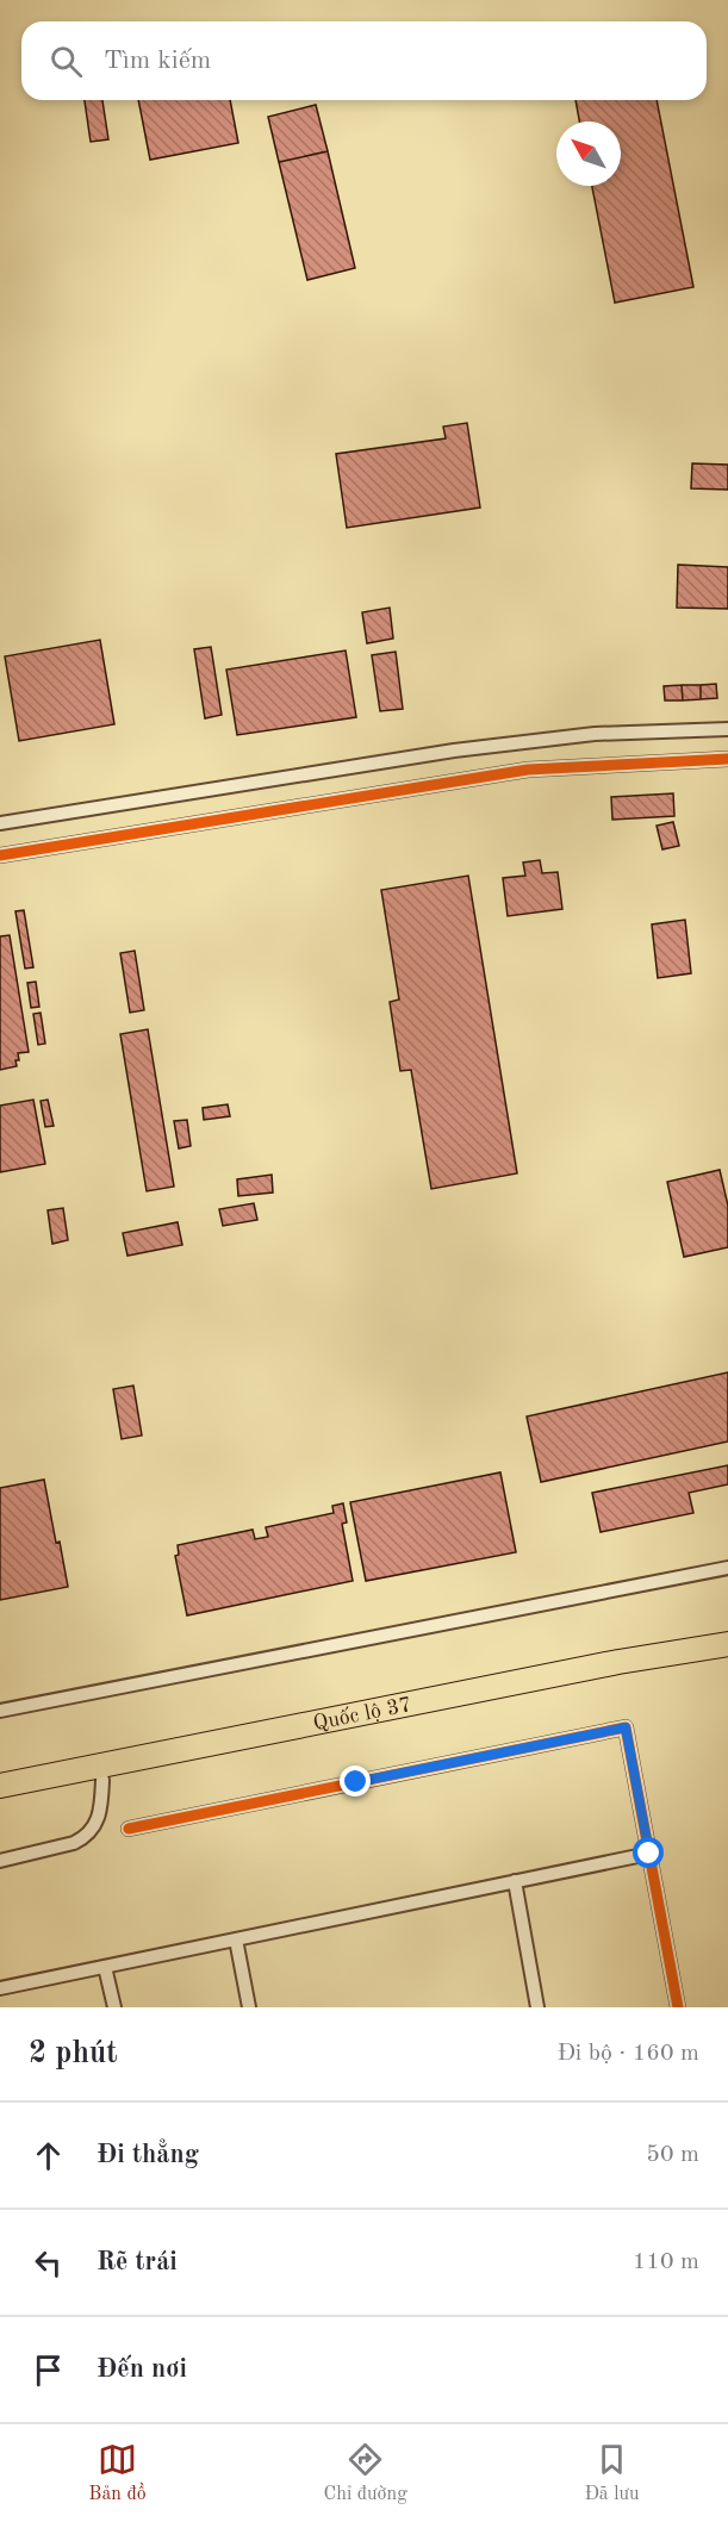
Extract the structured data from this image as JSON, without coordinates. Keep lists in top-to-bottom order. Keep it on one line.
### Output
{"streets":{"highway":["Quốc lộ 37"]},"north":"top left","page":{"search":"Tìm kiếm","heading":["2 phút","Đi bộ · 160 m"],"list":[["Đi thẳng","50 m"],["Rẽ trái","110 m"],"Đến nơi"],"nav":["Bản đồ","Chỉ đường","Đã lưu"]}}
